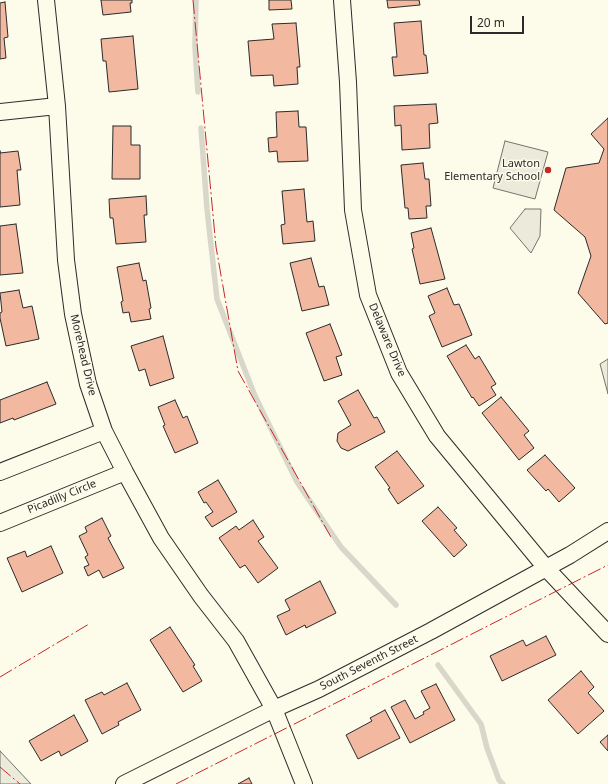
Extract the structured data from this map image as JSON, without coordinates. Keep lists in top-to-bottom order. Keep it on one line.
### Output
{"streets":{"street":["Delaware Drive","Morehead Drive","Picadilly Circle","South Seventh Street"]},"crossings":[["Delaware Drive","South Seventh Street"],["Morehead Drive","Picadilly Circle"],["Morehead Drive","South Seventh Street"]],"places":["Lawton Elementary School"],"scale_bar":"20 m"}
